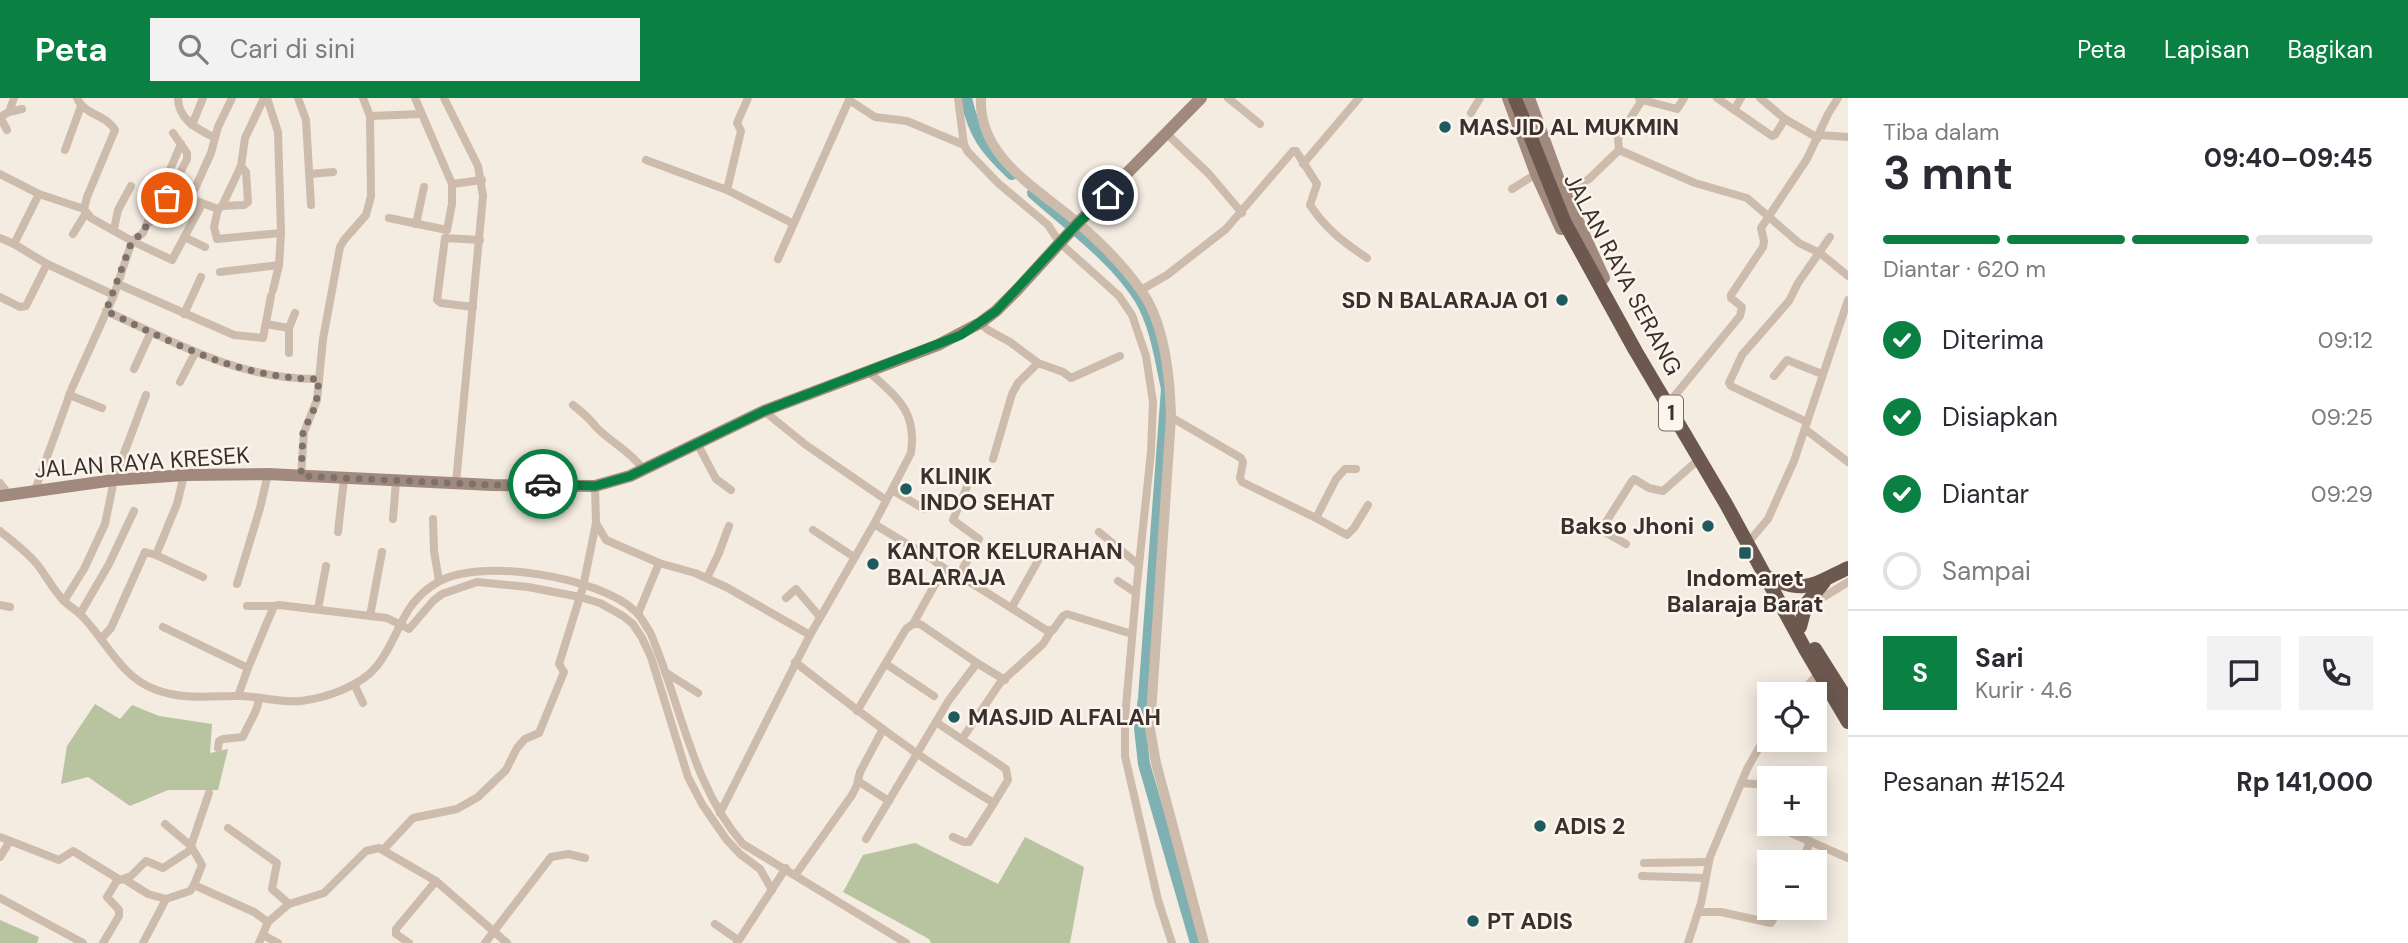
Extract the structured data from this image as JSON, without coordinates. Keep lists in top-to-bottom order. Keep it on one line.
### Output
{"streets":{"highway":["JALAN RAYA SERANG","1"],"main road":["JALAN RAYA KRESEK"]},"places":{"other":["MASJID AL MUKMIN","SD N BALARAJA 01","KLINIK INDO SEHAT","Bakso Jhoni","KANTOR KELURAHAN BALARAJA","MASJID ALFALAH","ADIS 2","PT ADIS"],"transit":["Indomaret Balaraja Barat"]},"page":{"header":"Peta","search":"Cari di sini","nav":["Peta","Lapisan","Bagikan"],"heading":["3 mnt","Tiba dalam","09:40–09:45"],"panel":["Sari","Kurir · 4.6","Pesanan #1524","Rp 141,000"],"bar":"Diantar · 620 m","list":[["Diterima","09:12"],["Disiapkan","09:25"],["Diantar","09:29"],"Sampai"],"round":"S","map_buttons":["+","−"]}}
